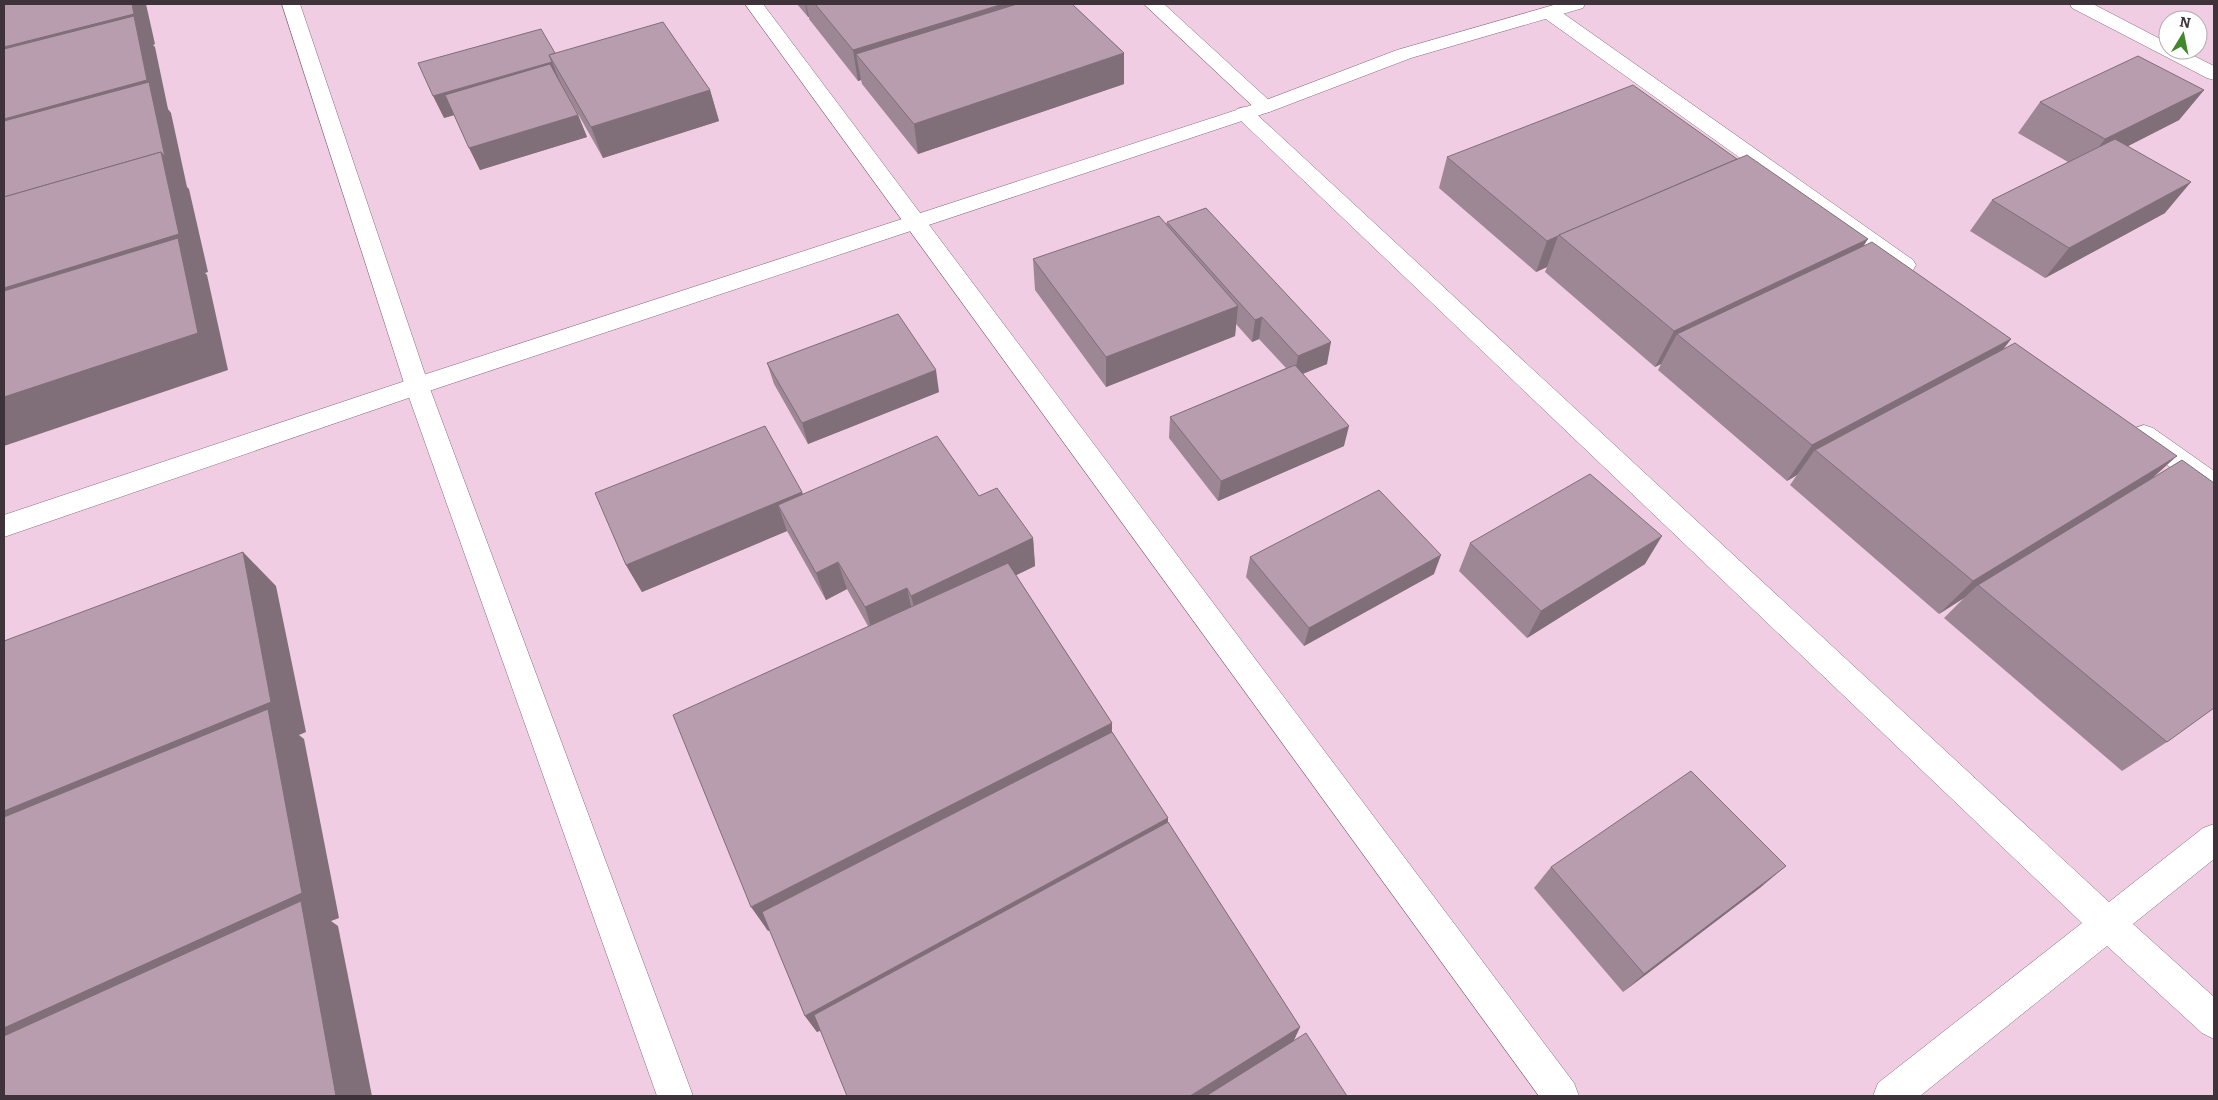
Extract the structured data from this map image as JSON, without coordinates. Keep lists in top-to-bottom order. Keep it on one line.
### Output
{"north":"top"}
